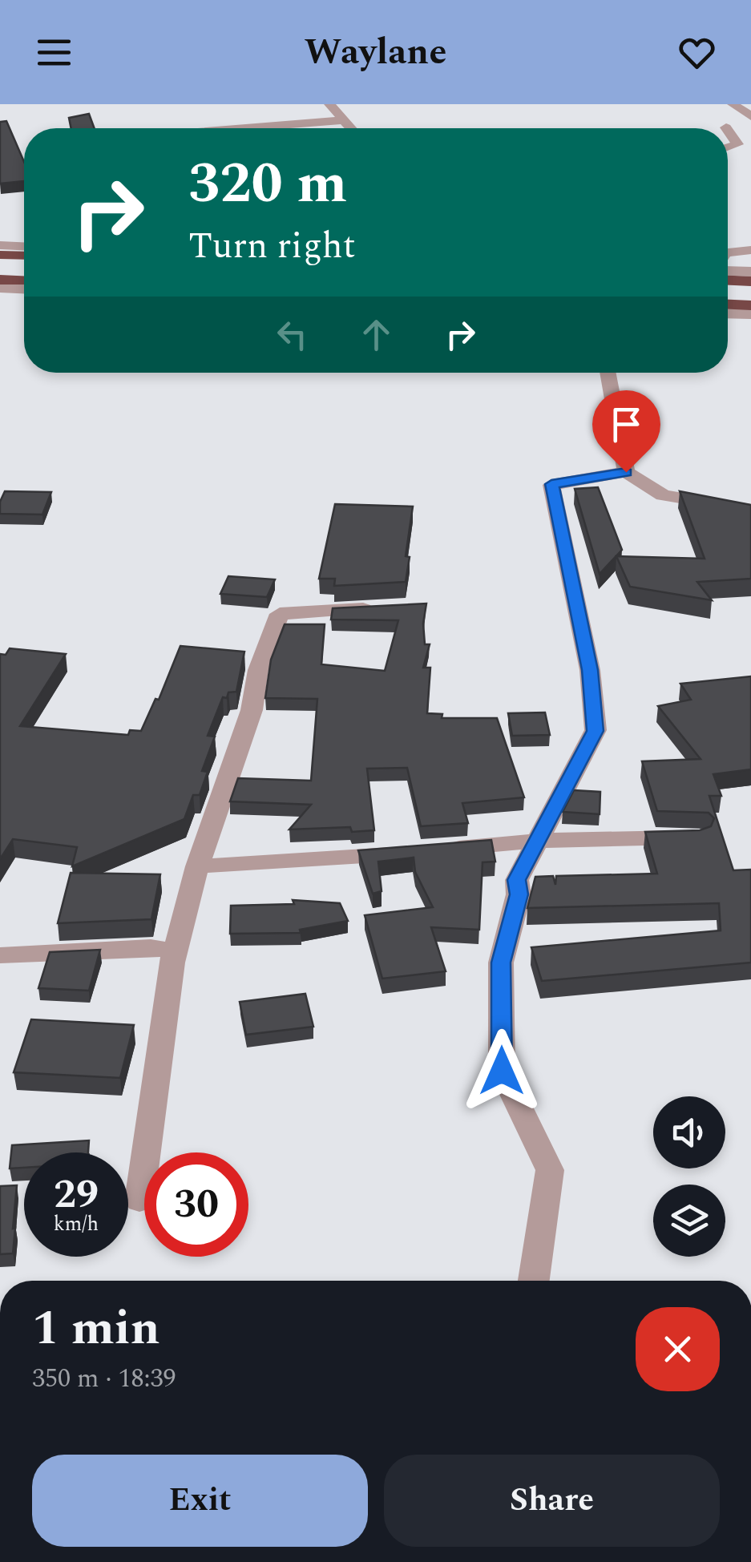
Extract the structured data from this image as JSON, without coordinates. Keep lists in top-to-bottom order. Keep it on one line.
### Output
{"page":{"header":"Waylane","turn":["320 m","Turn right"],"speed":"29 km/h","limit":"30","heading":["1 min","350 m · 18:39"],"buttons":["Exit","Share"]}}
